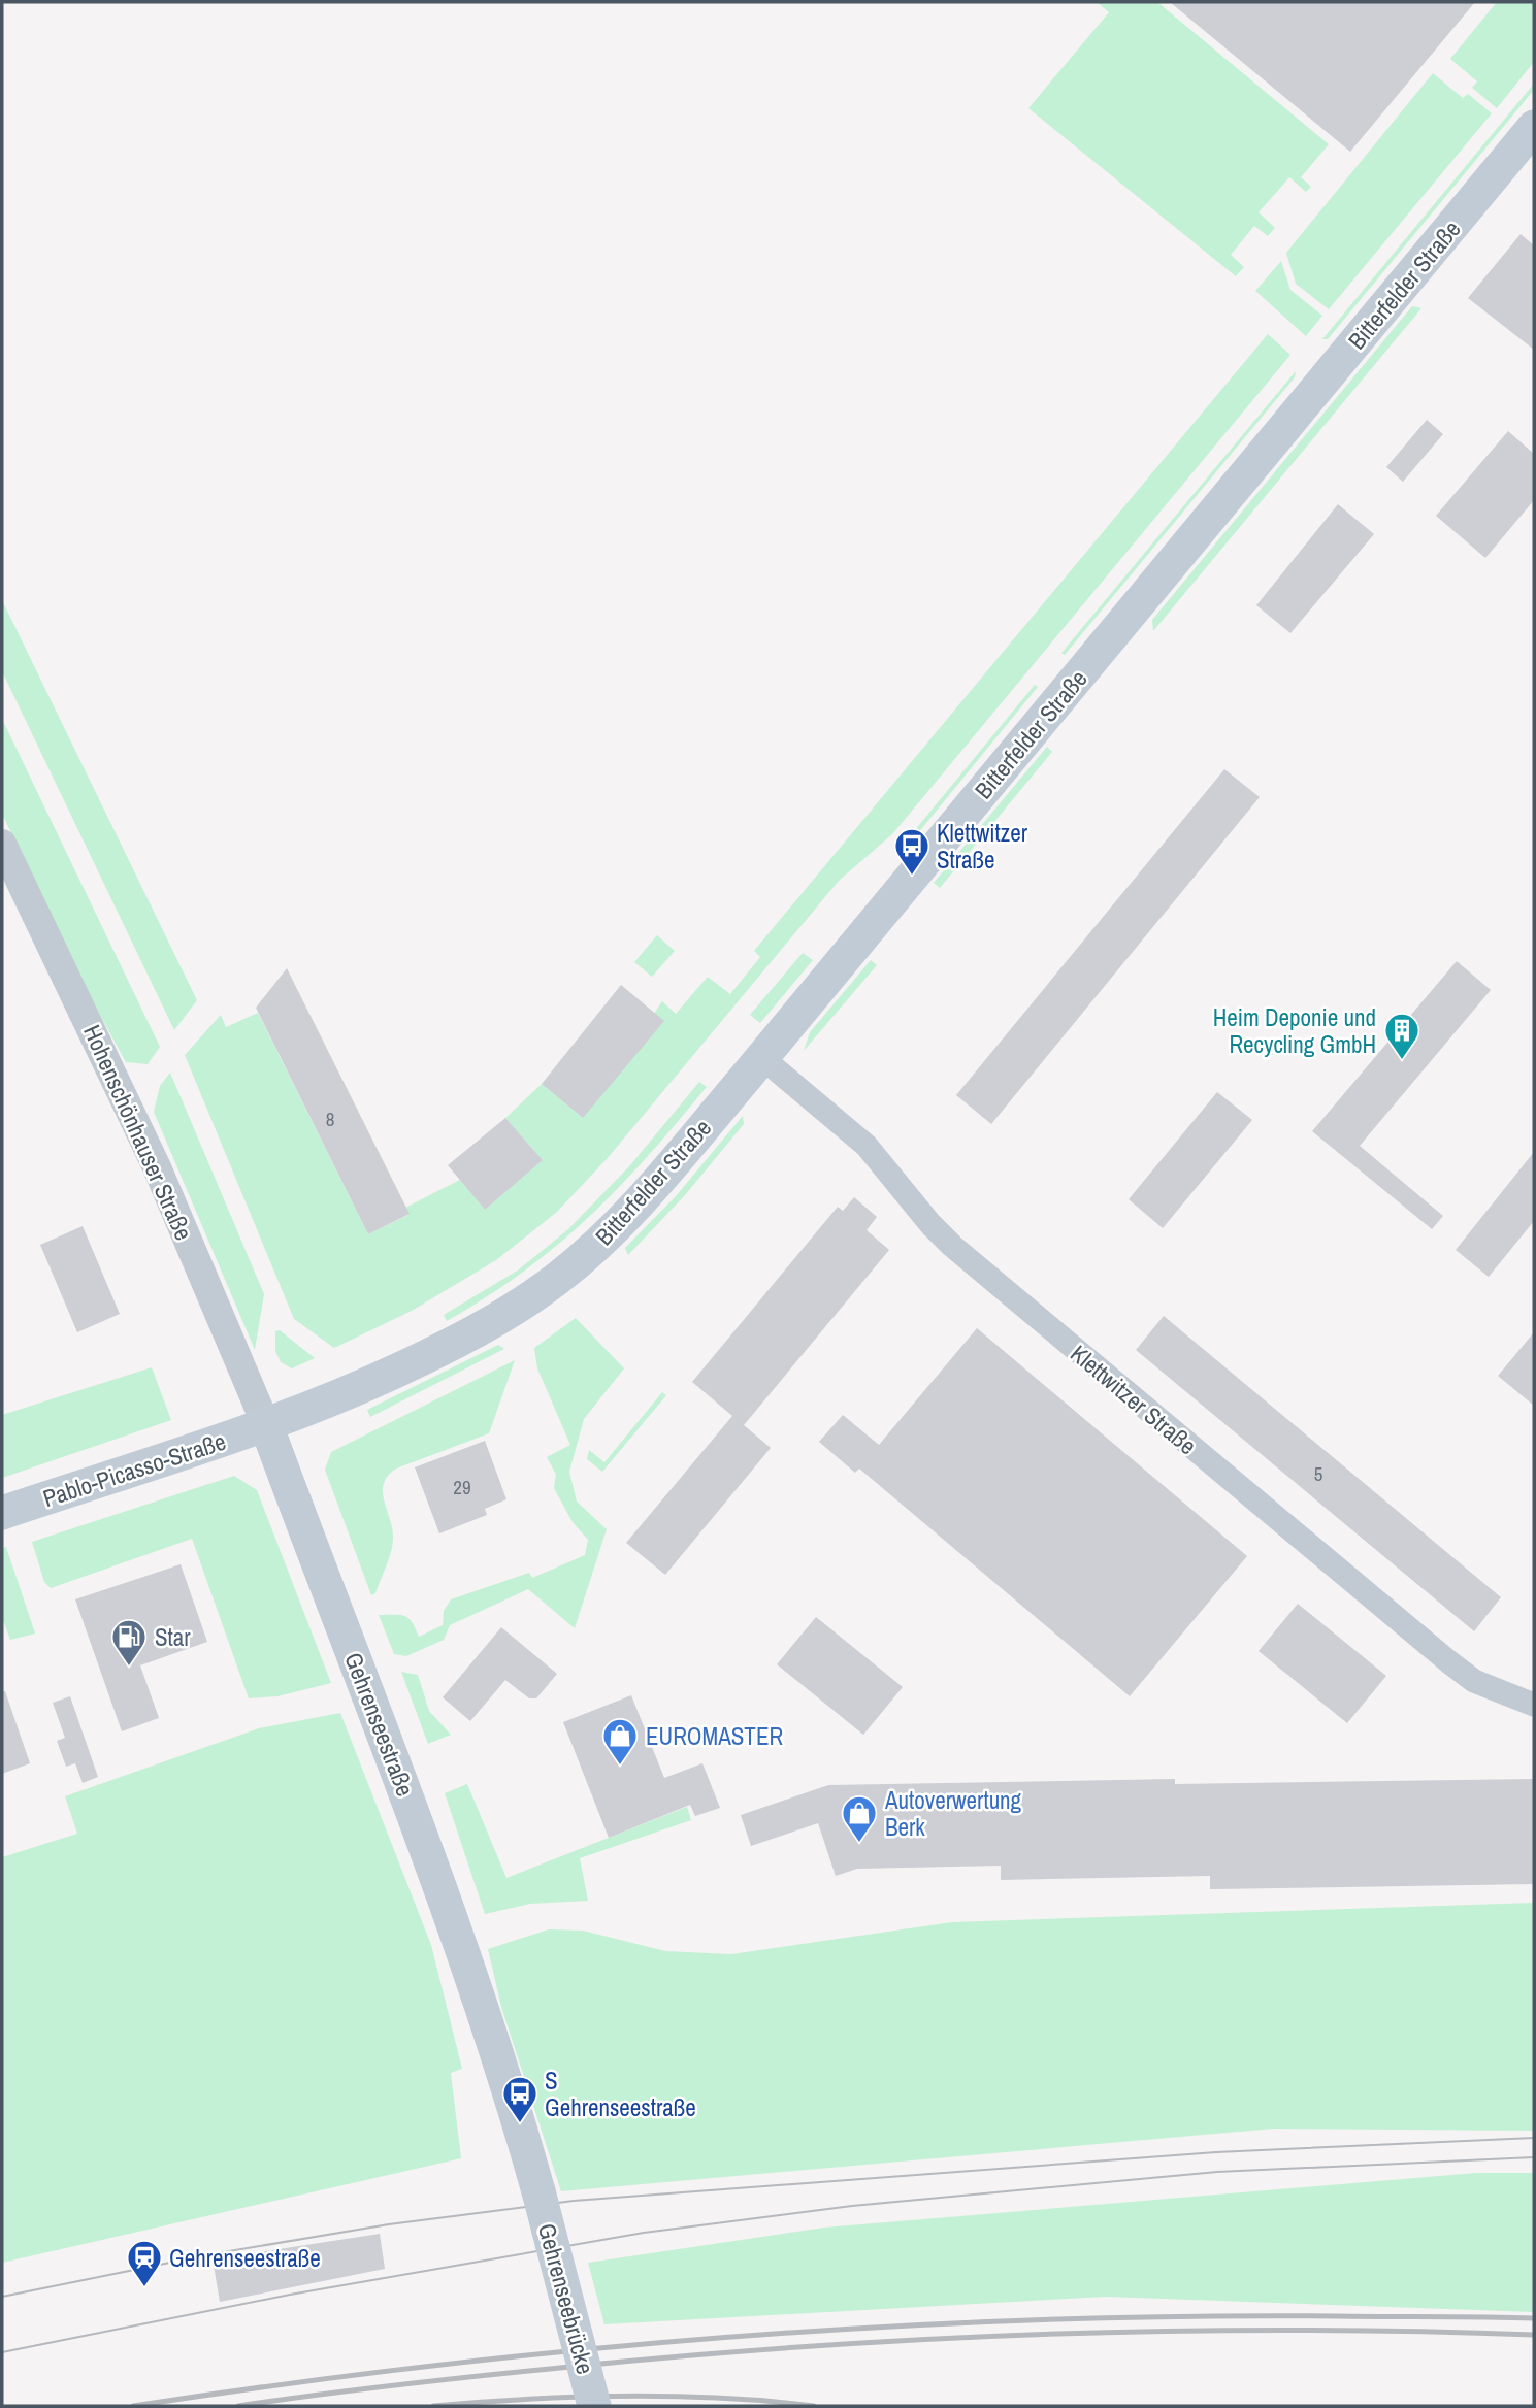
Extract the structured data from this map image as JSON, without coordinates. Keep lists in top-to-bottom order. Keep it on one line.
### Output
{"streets":{"main road":["Bitterfelder Straße","Pablo-Picasso-Straße","Gehrenseestraße","Gehrenseebrücke"],"street":["Hohenschönhauser Straße","Klettwitzer Straße"]},"crossings":[["Bitterfelder Straße","Hohenschönhauser Straße"],["Bitterfelder Straße","Klettwitzer Straße"],["Bitterfelder Straße","Pablo-Picasso-Straße"],["Bitterfelder Straße","Gehrenseestraße"],["Hohenschönhauser Straße","Pablo-Picasso-Straße"],["Hohenschönhauser Straße","Gehrenseestraße"],["Pablo-Picasso-Straße","Gehrenseestraße"],["Gehrenseestraße","Gehrenseebrücke"]],"places":{"bus stop":["Klettwitzer Straße","S Gehrenseestraße"],"building":["Heim Deponie und Recycling GmbH"],"fuel station":["Star"],"shop":["EUROMASTER","Autoverwertung Berk"],"station":["Gehrenseestraße"]},"house_numbers":["8","5","29"]}
